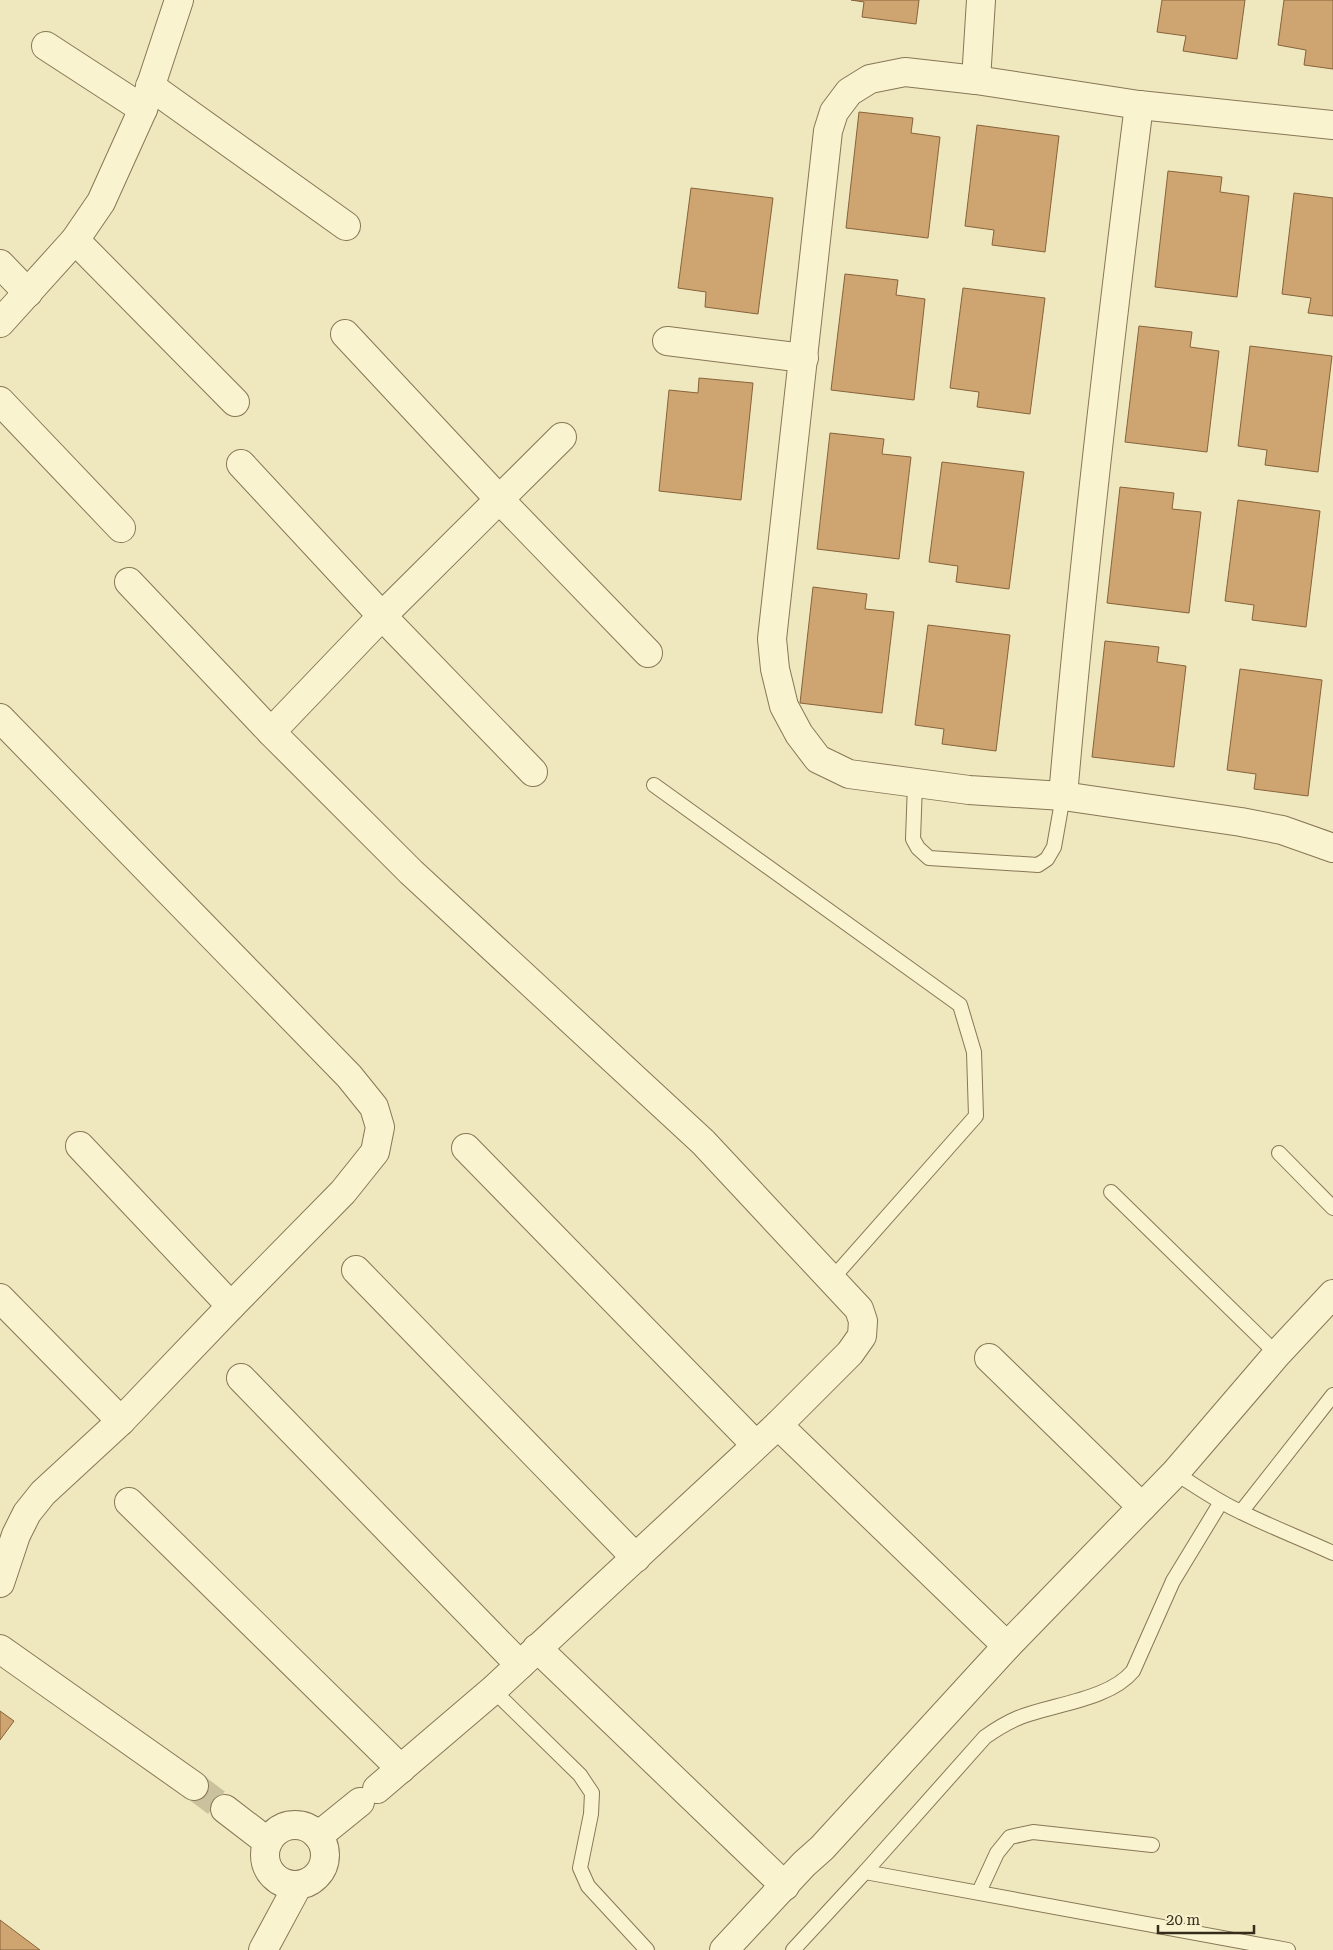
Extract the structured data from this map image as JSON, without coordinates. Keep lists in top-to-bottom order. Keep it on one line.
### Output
{"scale_bar":"20 m"}
